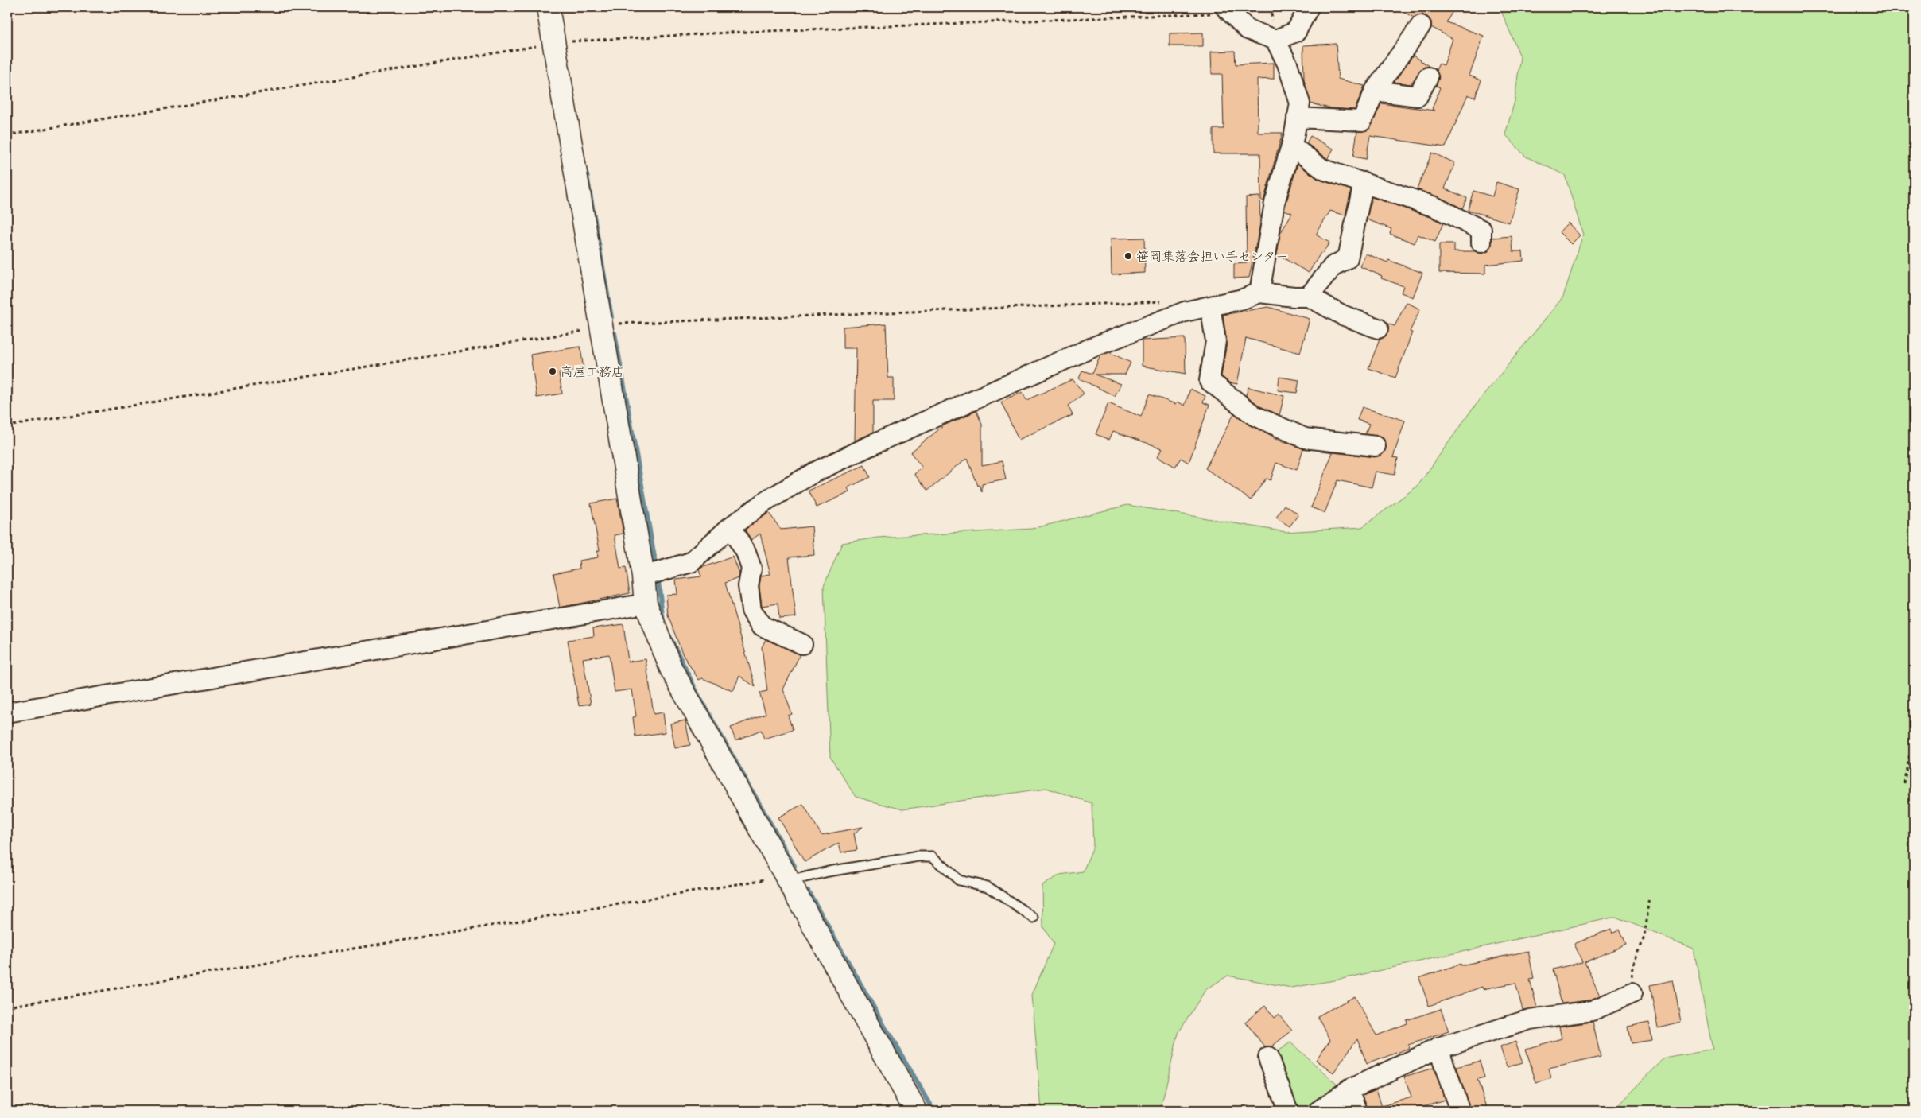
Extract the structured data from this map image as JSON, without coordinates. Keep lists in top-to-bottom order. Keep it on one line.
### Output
{"places":["笹岡集落会担い手センター","高屋工務店"]}
